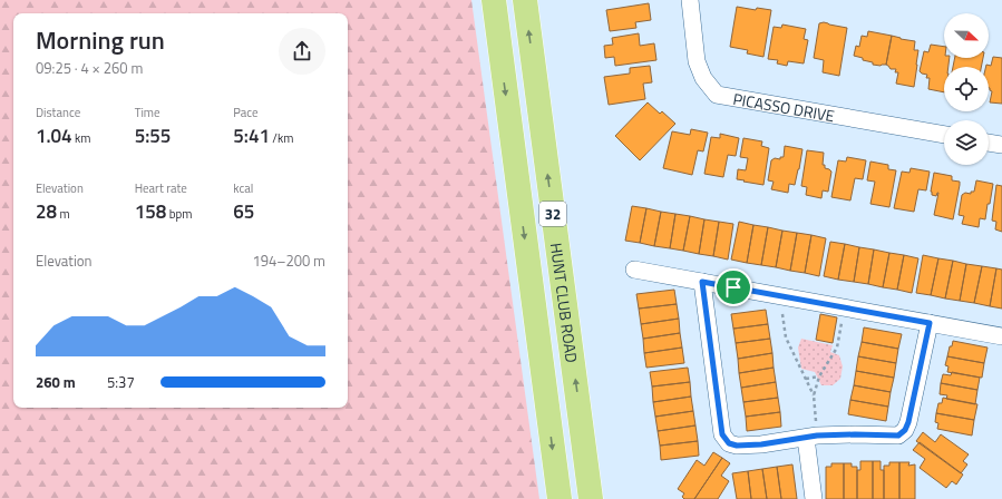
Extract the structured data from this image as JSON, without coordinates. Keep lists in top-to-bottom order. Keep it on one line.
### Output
{"streets":{"main road":["32","HUNT CLUB ROAD"],"street":["PICASSO DRIVE"]},"north":"right","page":{"heading":["Morning run","09:25 · 4 × 260 m"],"stats":[["Distance","1.04 km"],["Time","5:55"],["Pace","5:41 /km"],["Elevation","28 m"],["Heart rate","158 bpm"],["kcal","65"]],"chart":["Elevation","194–200 m"],"list":[{"name":"260 m","note":"5:37"}]}}
